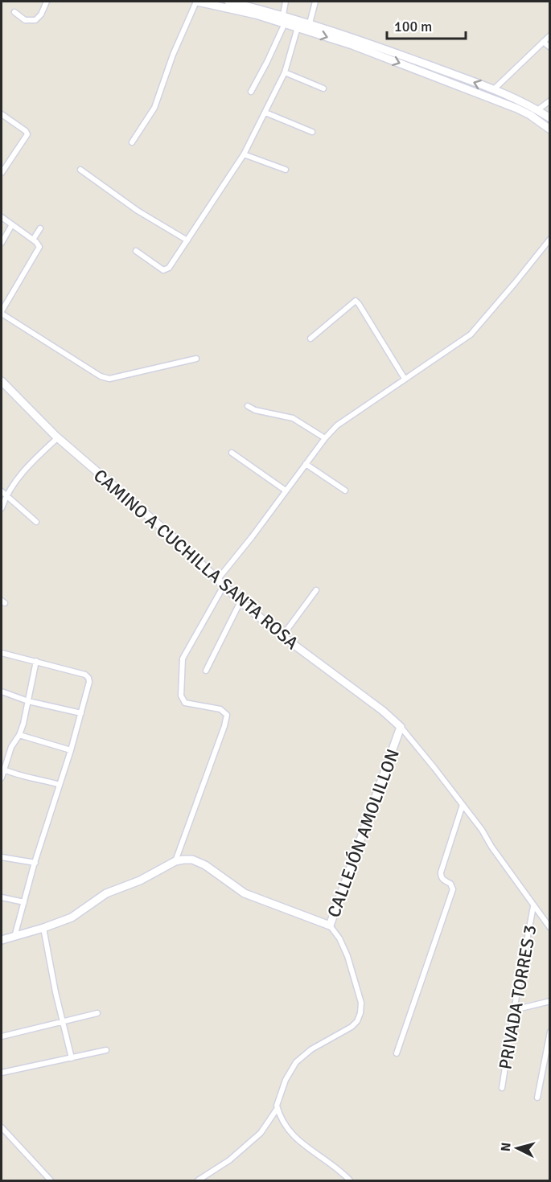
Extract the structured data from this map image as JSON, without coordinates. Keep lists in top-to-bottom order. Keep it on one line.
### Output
{"streets":{"street":["CAMINO A CUCHILLA SANTA ROSA","CALLEJÓN AMOLILLON","PRIVADA TORRES 3"]},"crossings":[["CAMINO A CUCHILLA SANTA ROSA","CALLEJÓN AMOLILLON"]],"scale_bar":"100 m","north":"left"}
